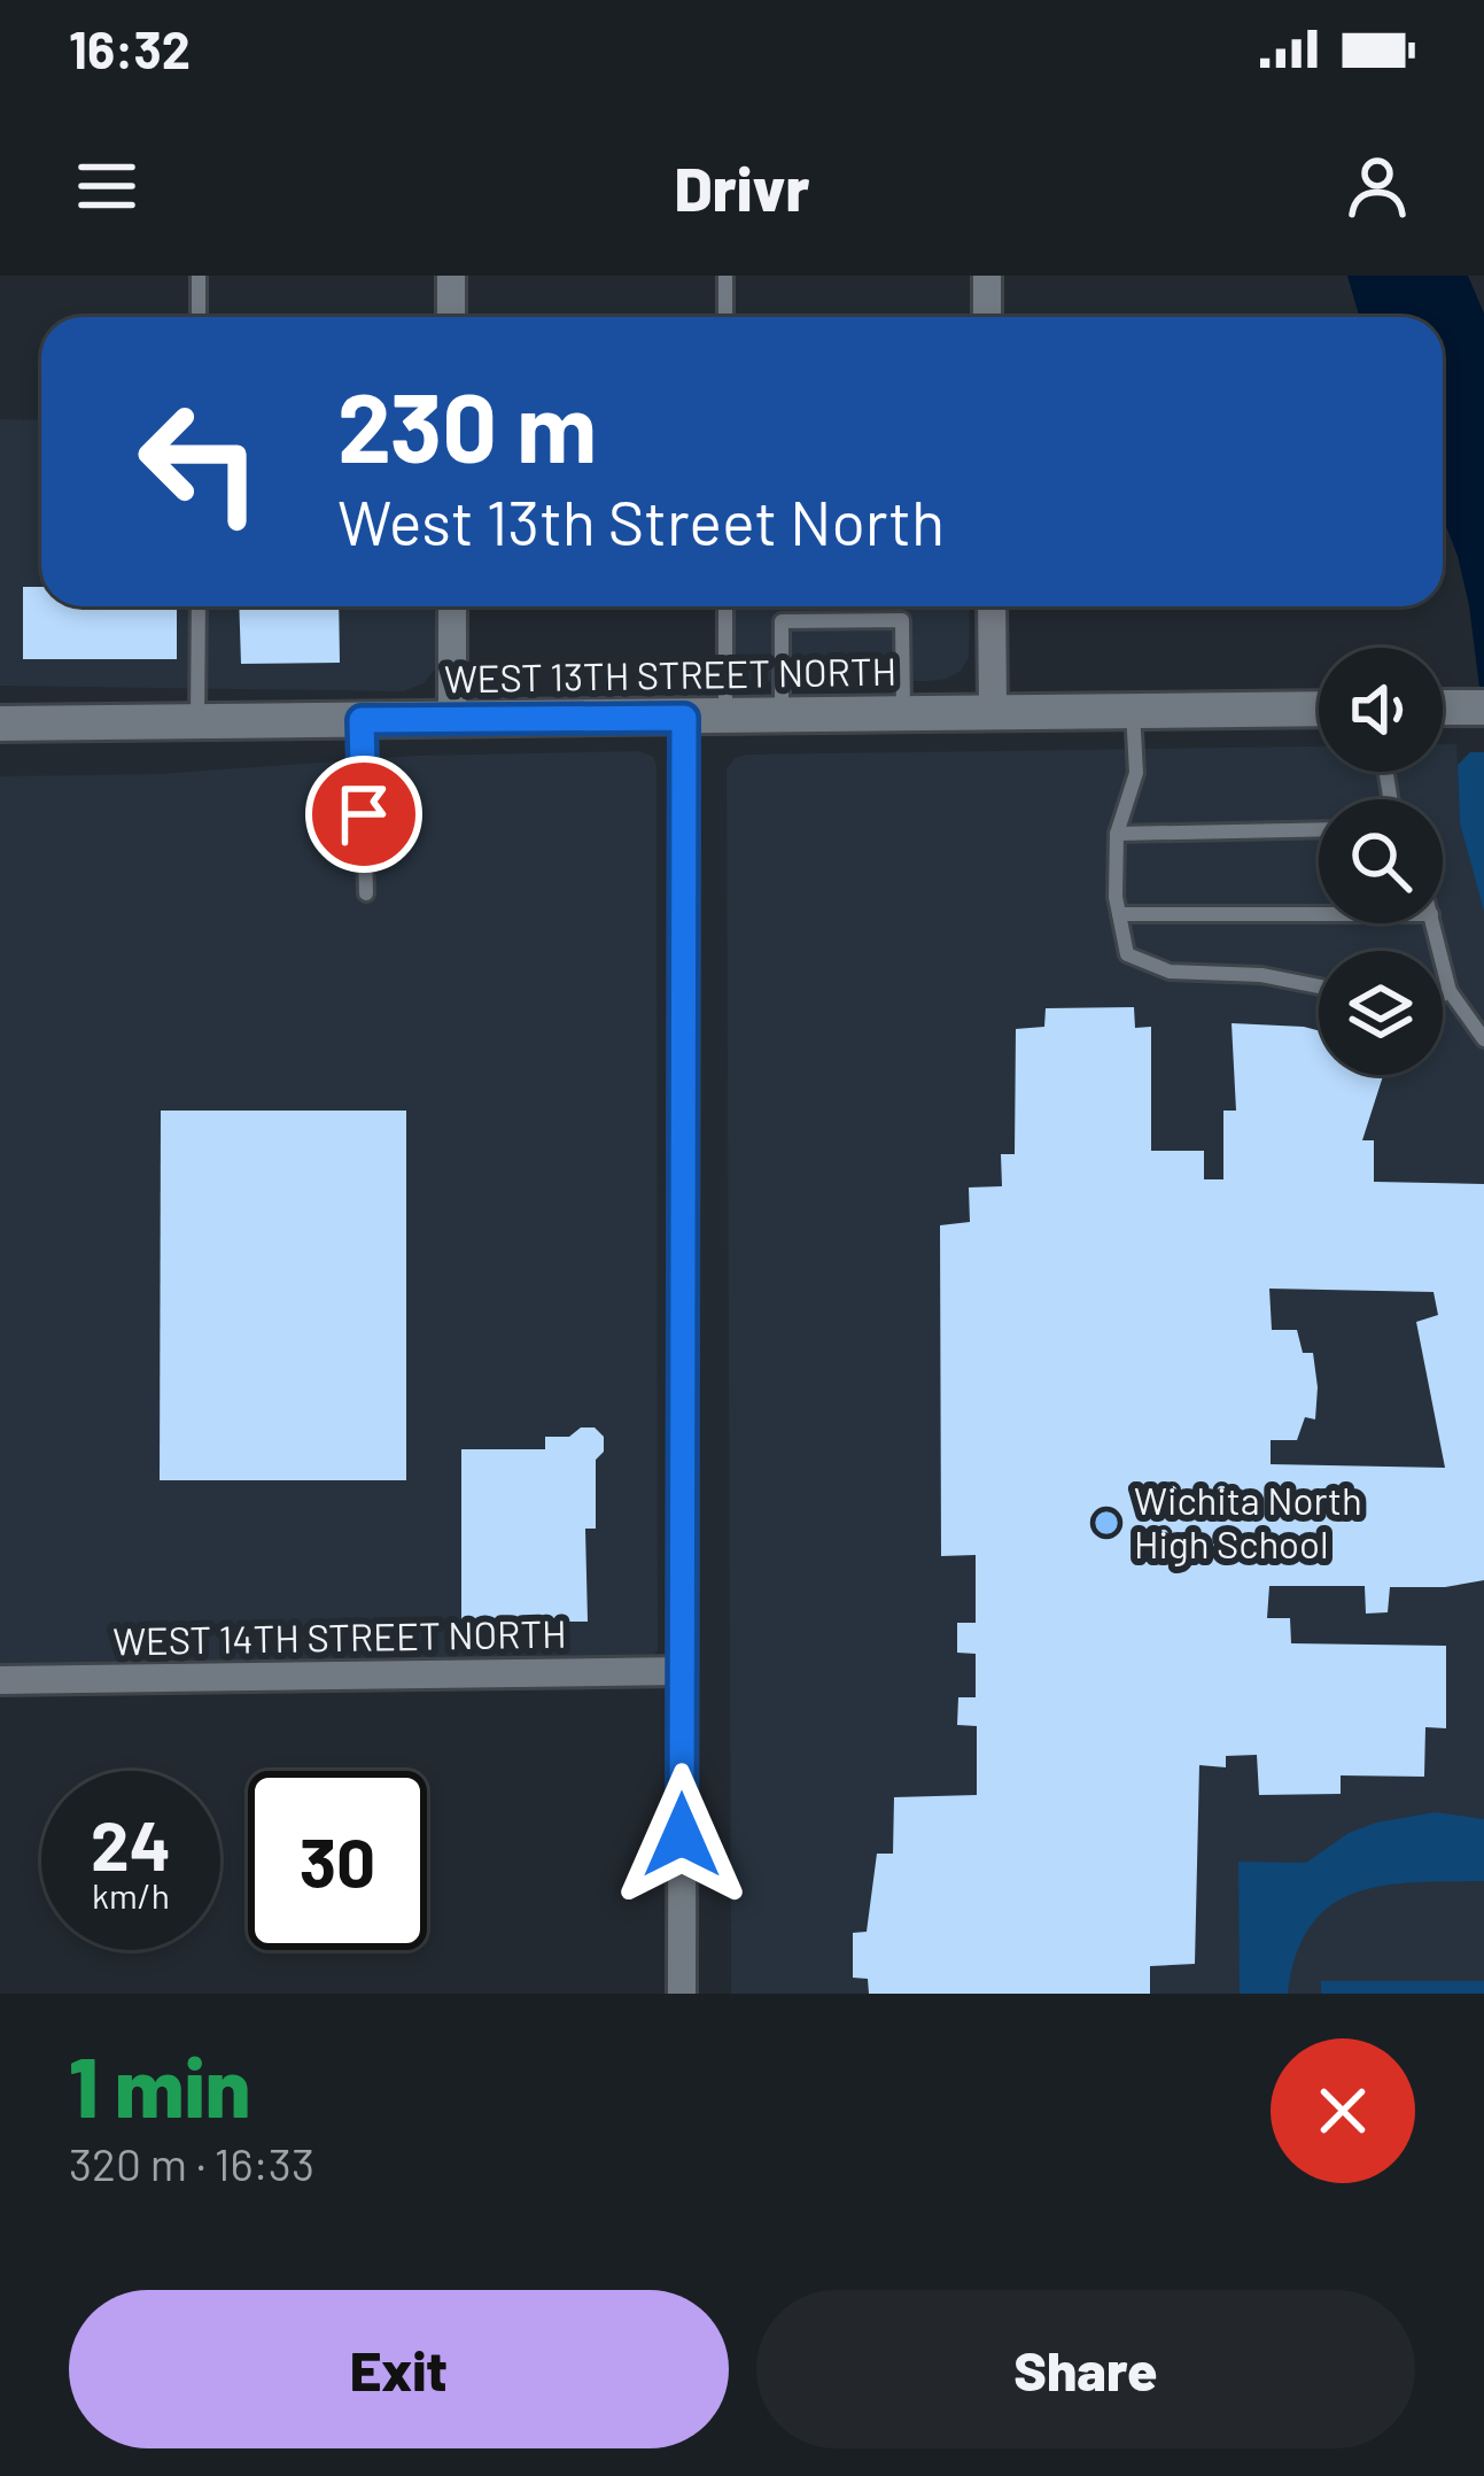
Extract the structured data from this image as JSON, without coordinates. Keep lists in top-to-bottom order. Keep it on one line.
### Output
{"streets":{"street":["WEST 13TH STREET NORTH","WEST 14TH STREET NORTH"]},"places":["Wichita North High School"],"page":{"status":"16:32","header":"Drivr","turn":["230 m","West 13th Street North"],"speed":"24 km/h","limit":"30","heading":["1 min","320 m · 16:33"],"buttons":["Exit","Share"]}}
